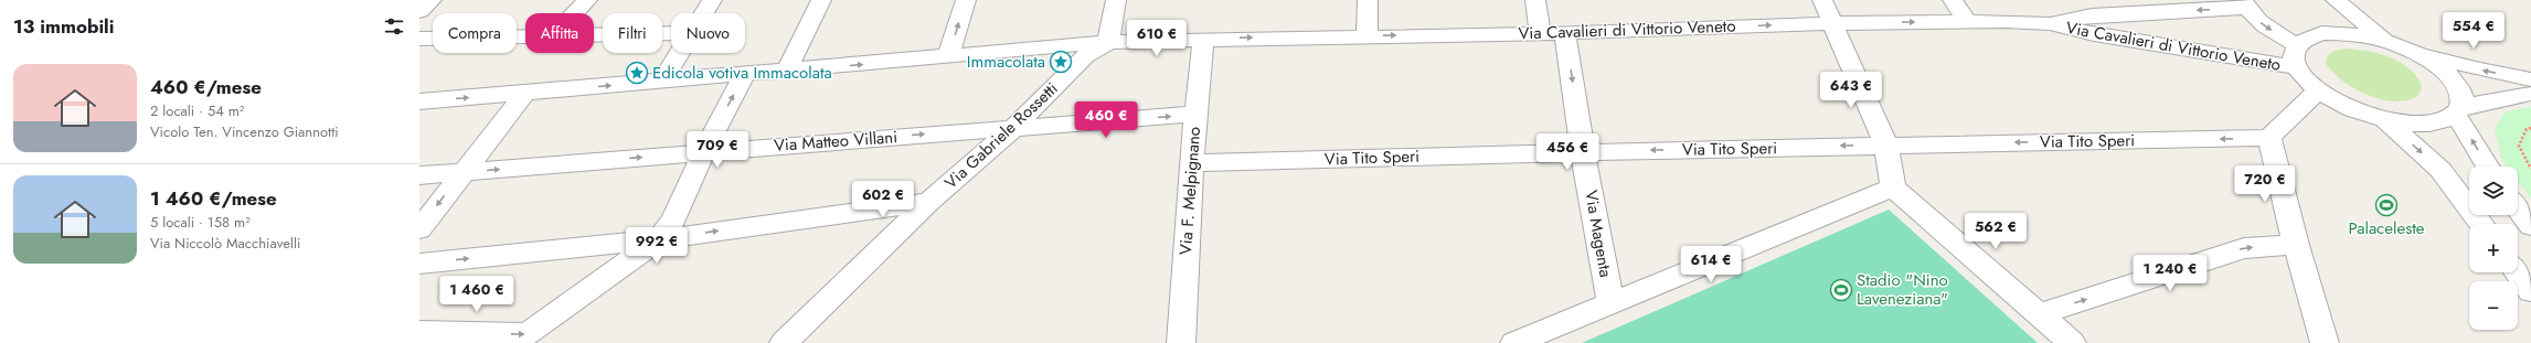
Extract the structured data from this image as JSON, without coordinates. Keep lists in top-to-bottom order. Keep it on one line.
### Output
{"streets":{"street":["Via Cavalieri di Vittorio Veneto","Via Gabriele Rossetti","Via Matteo Villani","Via Tito Speri","Via F. Melpignano","Via Magenta"]},"crossings":[["Via Cavalieri di Vittorio Veneto","Via Gabriele Rossetti"],["Via Cavalieri di Vittorio Veneto","Via F. Melpignano"],["Via Cavalieri di Vittorio Veneto","Via Magenta"],["Via Gabriele Rossetti","Via Matteo Villani"],["Via Matteo Villani","Via F. Melpignano"],["Via Tito Speri","Via F. Melpignano"],["Via Tito Speri","Via Magenta"]],"one_way":["Via Magenta"],"places":{"place":["Immacolata","Edicola votiva Immacolata"],"sports":["Palaceleste","Stadio \"Nino Laveneziana\""]},"page":{"heading":"13 immobili","price":["554 €","610 €","643 €","460 €","709 €","456 €","720 €","602 €","562 €","992 €","614 €","1 240 €","1 460 €"],"chip":["Compra","Affitta","Filtri","Nuovo"],"list":[{"name":"460 €/mese","note":"2 locali · 54 m² · Vicolo Ten. Vincenzo Giannotti"},{"name":"1 460 €/mese","note":"5 locali · 158 m² · Via Niccolò Macchiavelli"}],"map_buttons":["+","−"]}}
